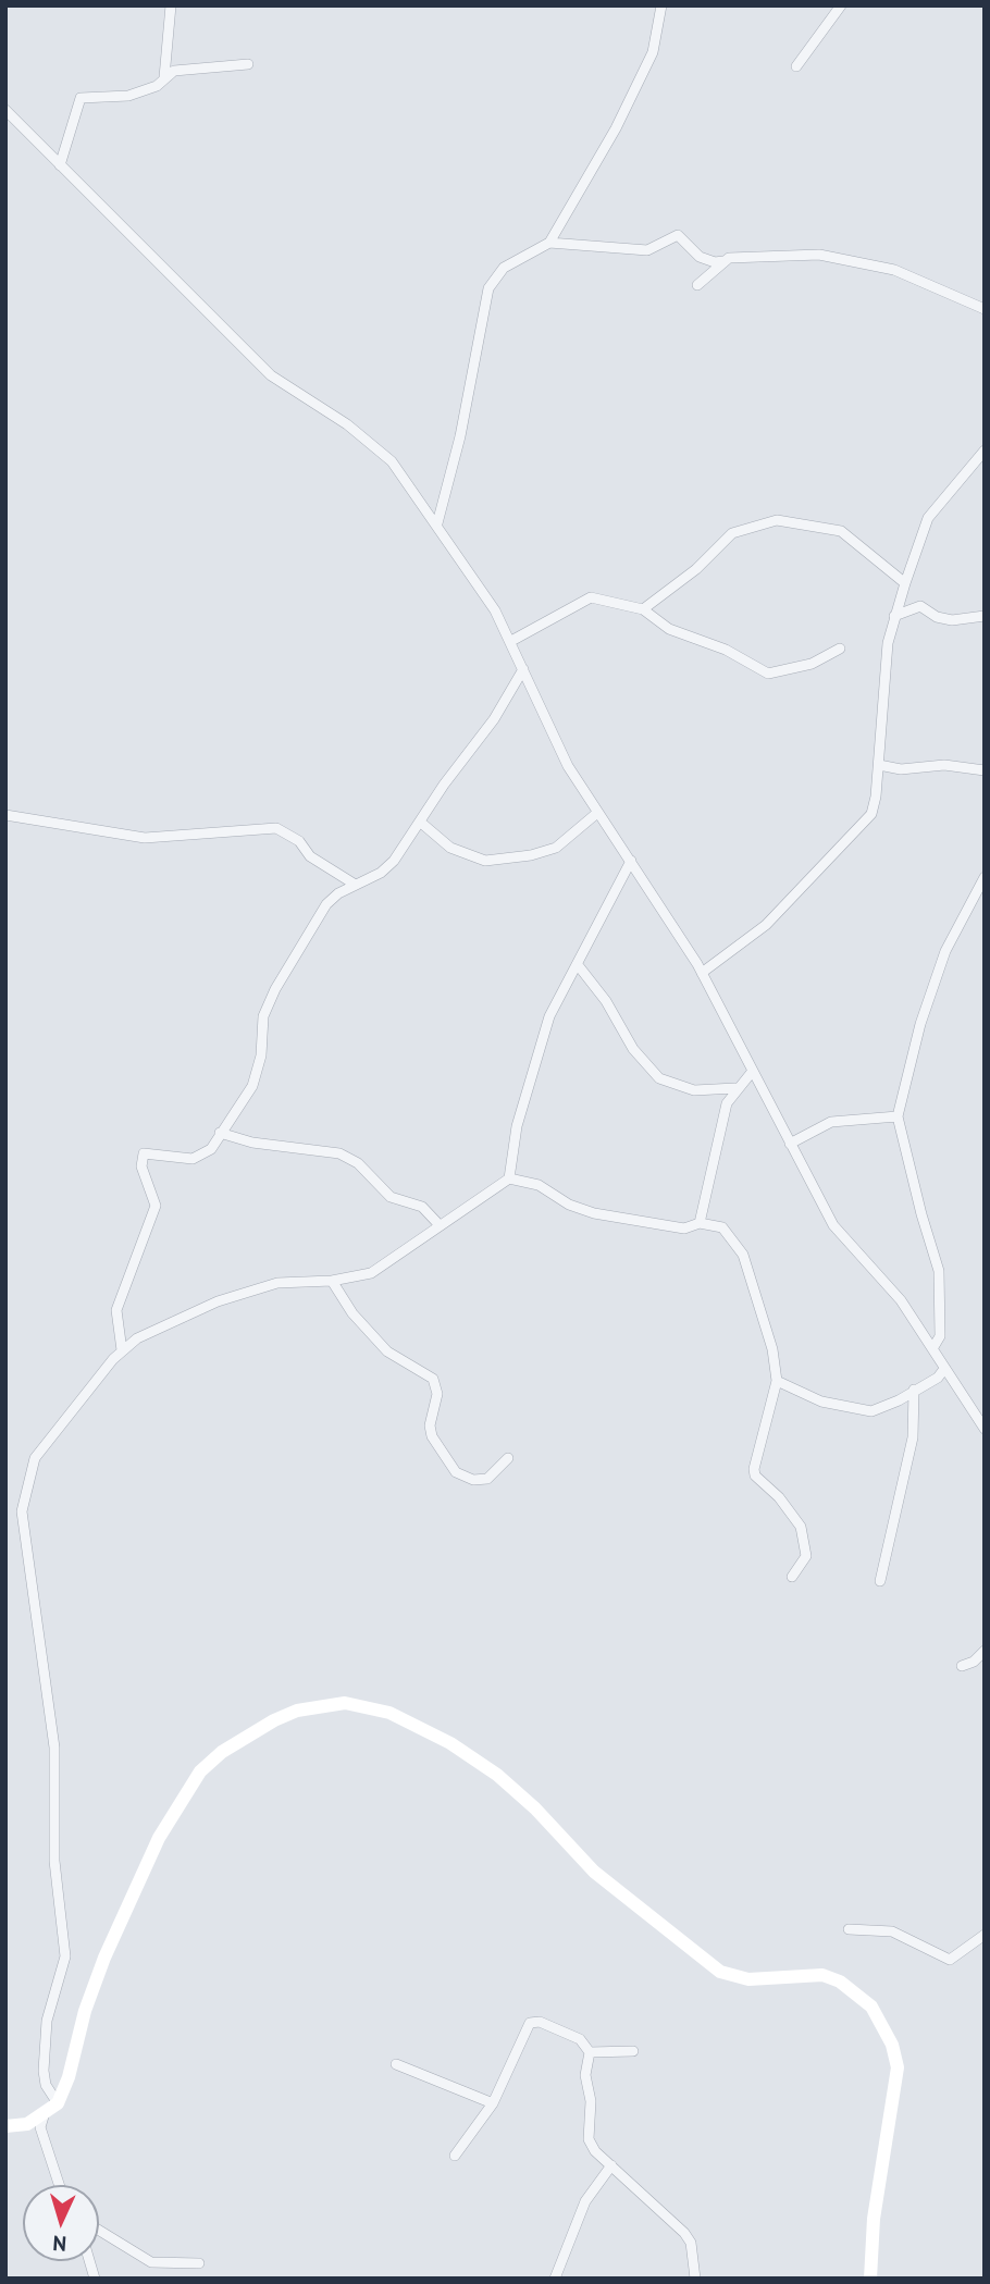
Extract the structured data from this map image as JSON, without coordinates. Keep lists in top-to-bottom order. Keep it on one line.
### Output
{"north":"bottom"}
